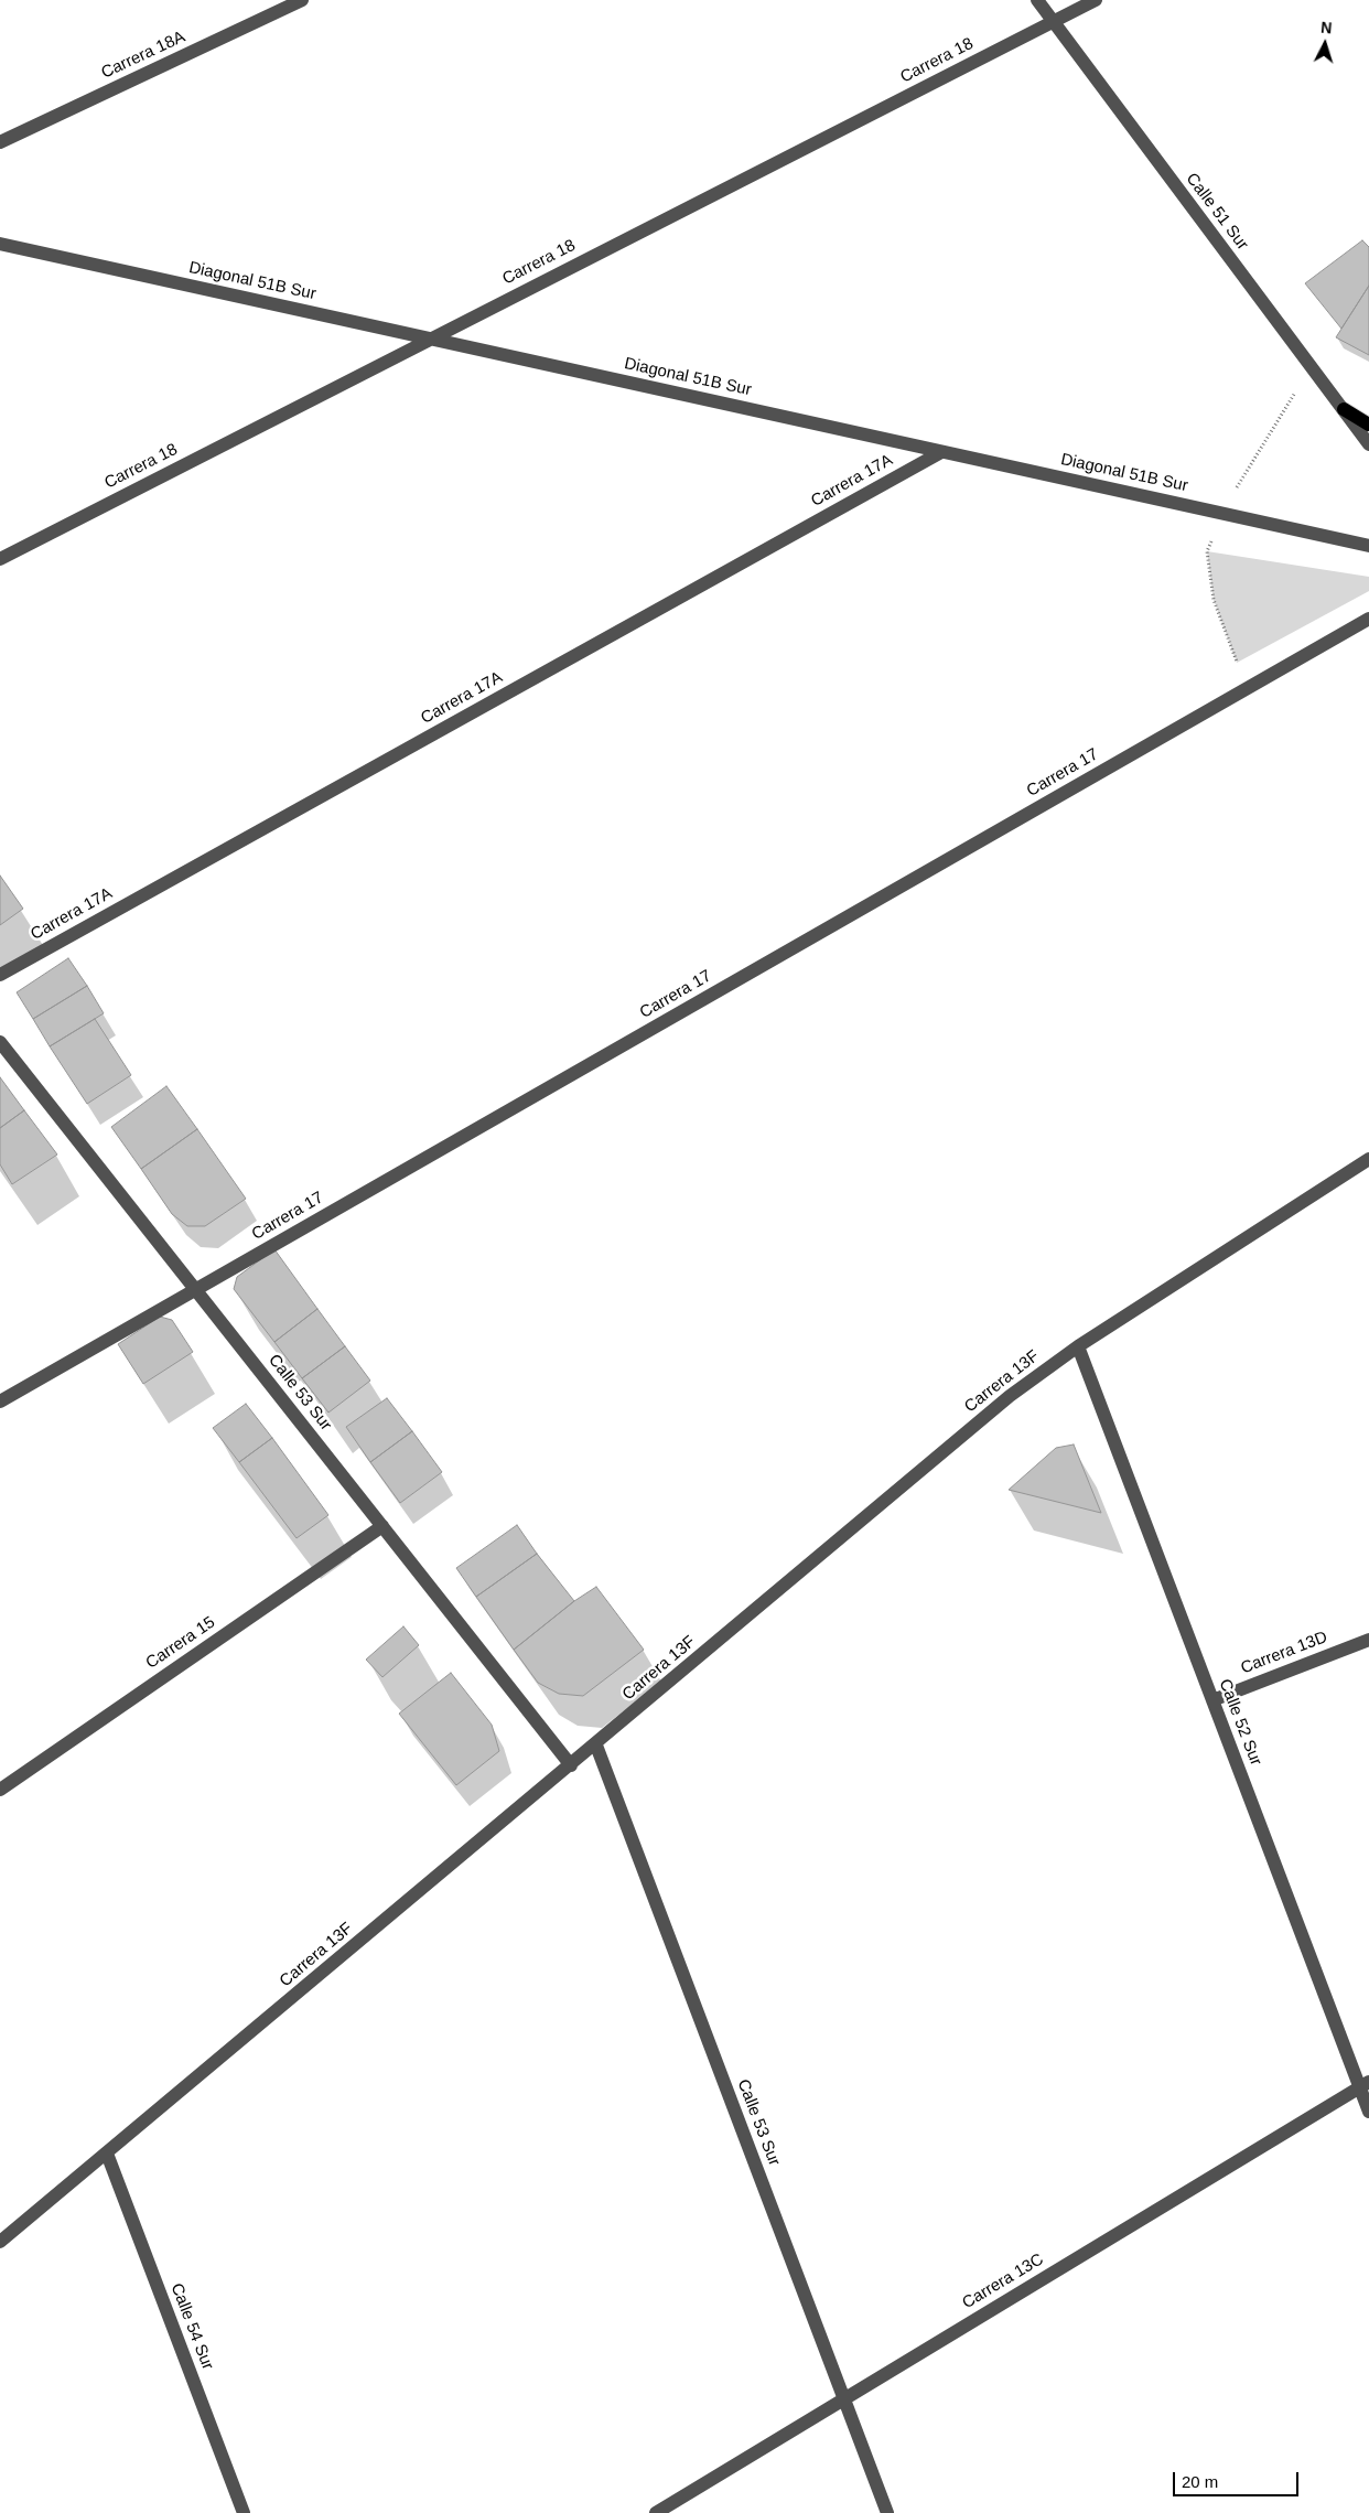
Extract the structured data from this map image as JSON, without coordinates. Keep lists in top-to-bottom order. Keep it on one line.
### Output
{"streets":{"street":["Carrera 18A","Carrera 18","Calle 51 Sur","Diagonal 51B Sur","Carrera 17A","Carrera 17","Carrera 13F","Calle 53 Sur","Carrera 15","Carrera 13D","Calle 52 Sur","Carrera 13C","Calle 54 Sur"]},"crossings":[["Carrera 18","Calle 51 Sur"],["Carrera 18","Diagonal 51B Sur"],["Diagonal 51B Sur","Carrera 17A"],["Carrera 17","Calle 53 Sur"],["Carrera 13F","Calle 53 Sur"],["Carrera 13F","Calle 52 Sur"],["Carrera 13F","Calle 54 Sur"],["Calle 53 Sur","Carrera 15"],["Calle 53 Sur","Carrera 13C"],["Carrera 13D","Calle 52 Sur"],["Calle 52 Sur","Carrera 13C"]],"scale_bar":"20 m","north":"top"}
